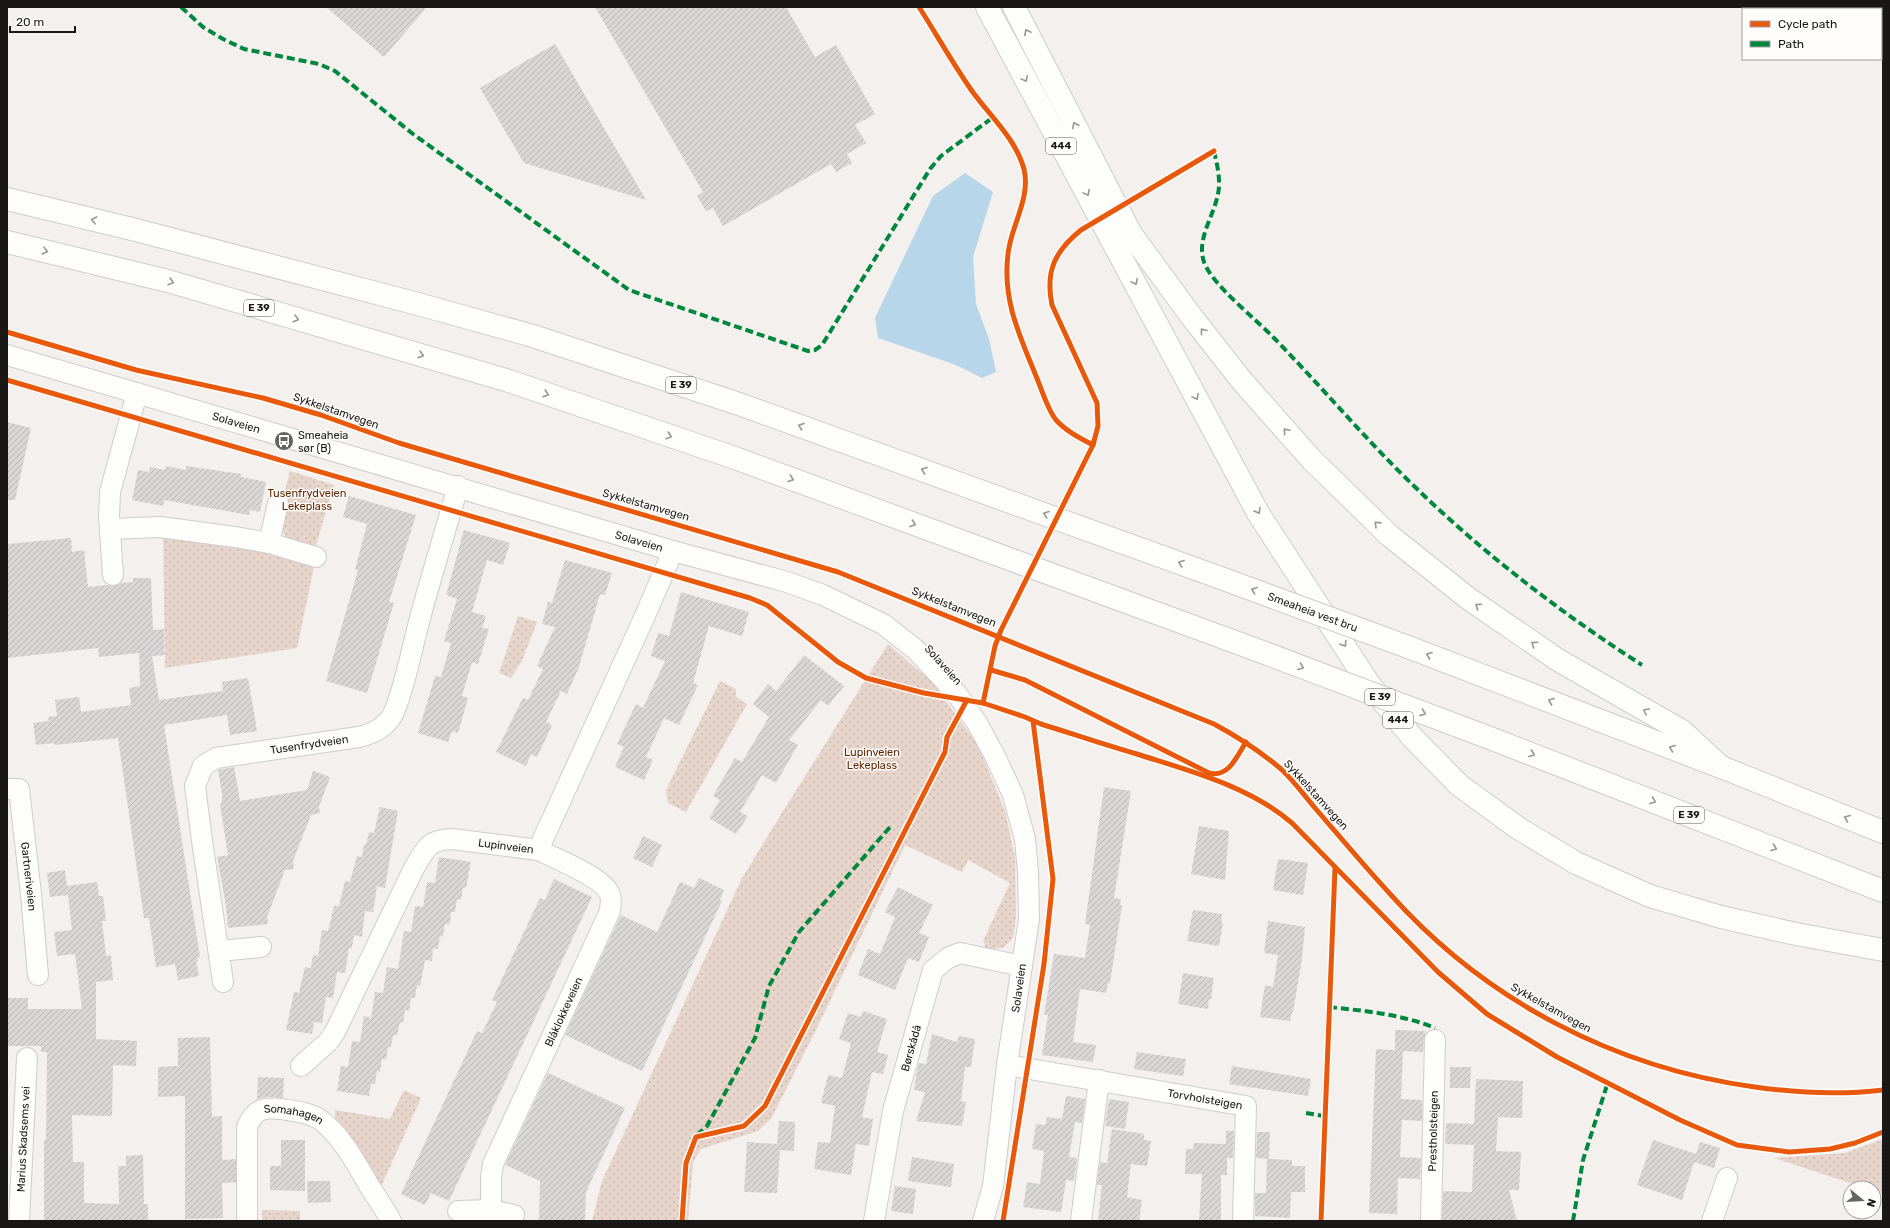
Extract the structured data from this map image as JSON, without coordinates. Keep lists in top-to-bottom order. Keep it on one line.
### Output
{"streets":{"highway":["444","E 39","Smeaheia vest bru"],"street":["Solaveien","Tusenfrydveien","Lupinveien","Gartneriveien","Blåklokkeveien","Børskådå","Torvholsteigen","Somahagen","Prestholsteigen","Marius Skadsems vei"],"cycle path":["Sykkelstamvegen"]},"crossings":[["444","E 39"],["444","Smeaheia vest bru"],["E 39","Smeaheia vest bru"],["Solaveien","Tusenfrydveien"],["Solaveien","Lupinveien"],["Solaveien","Børskådå"],["Solaveien","Torvholsteigen"],["Lupinveien","Blåklokkeveien"]],"parks":["Tusenfrydveien Lekeplass","Lupinveien Lekeplass"],"places":{"bus stop":["Smeaheia sør (B)"]},"legend":["Cycle path","Path"],"scale_bar":"20 m","north":"right"}
